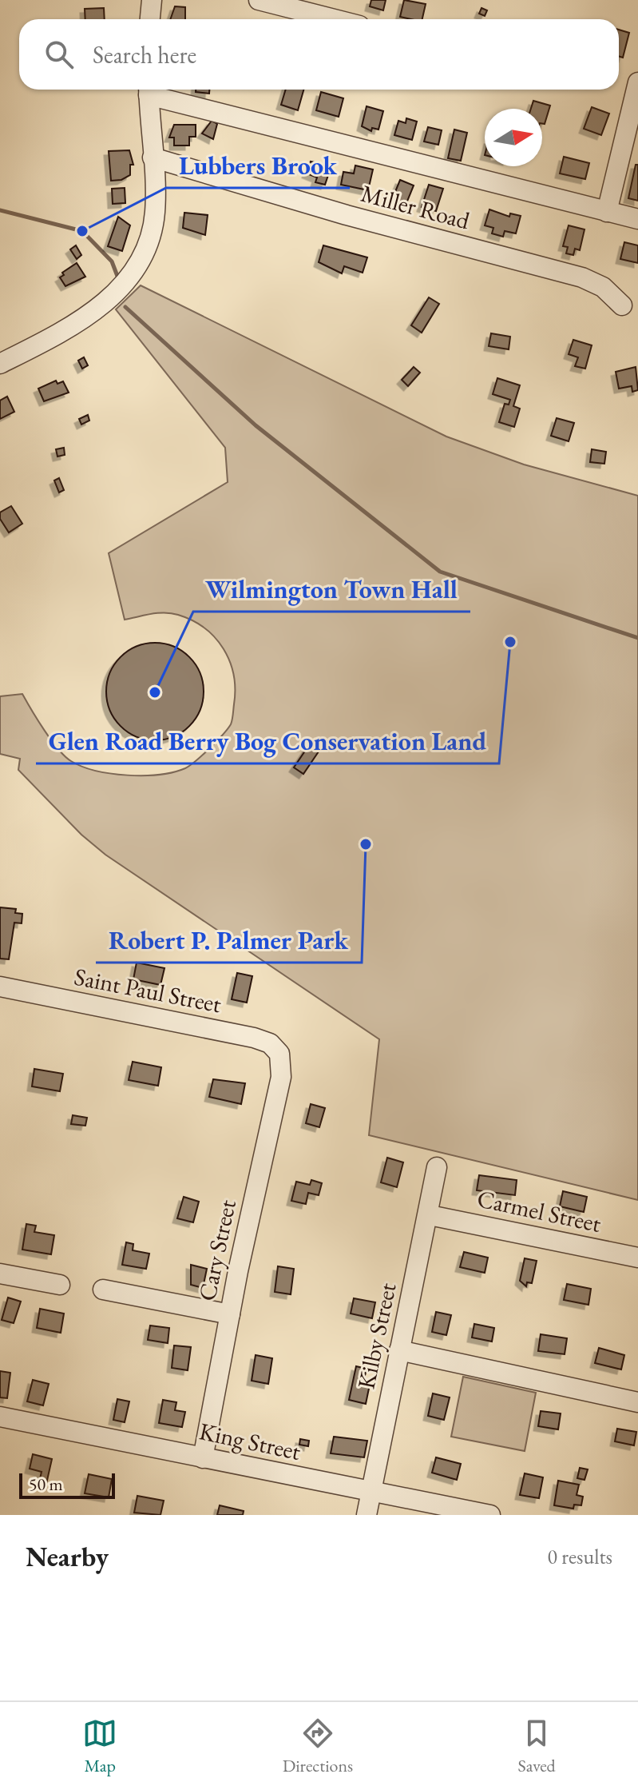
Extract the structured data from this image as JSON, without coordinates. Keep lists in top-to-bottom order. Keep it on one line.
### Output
{"streets":{"street":["Miller Road","Saint Paul Street","Carmel Street","Cary Street","Kilby Street","King Street"]},"crossings":[["Saint Paul Street","Cary Street"],["Carmel Street","Kilby Street"],["Cary Street","King Street"],["Kilby Street","King Street"]],"places":["Lubbers Brook","Glen Road Berry Bog Conservation Land","Wilmington Town Hall","Robert P. Palmer Park"],"scale_bar":"50 m","north":"right","page":{"search":"Search here","scale":"50 m","heading":["Nearby","0 results"],"nav":["Map","Directions","Saved"]}}
